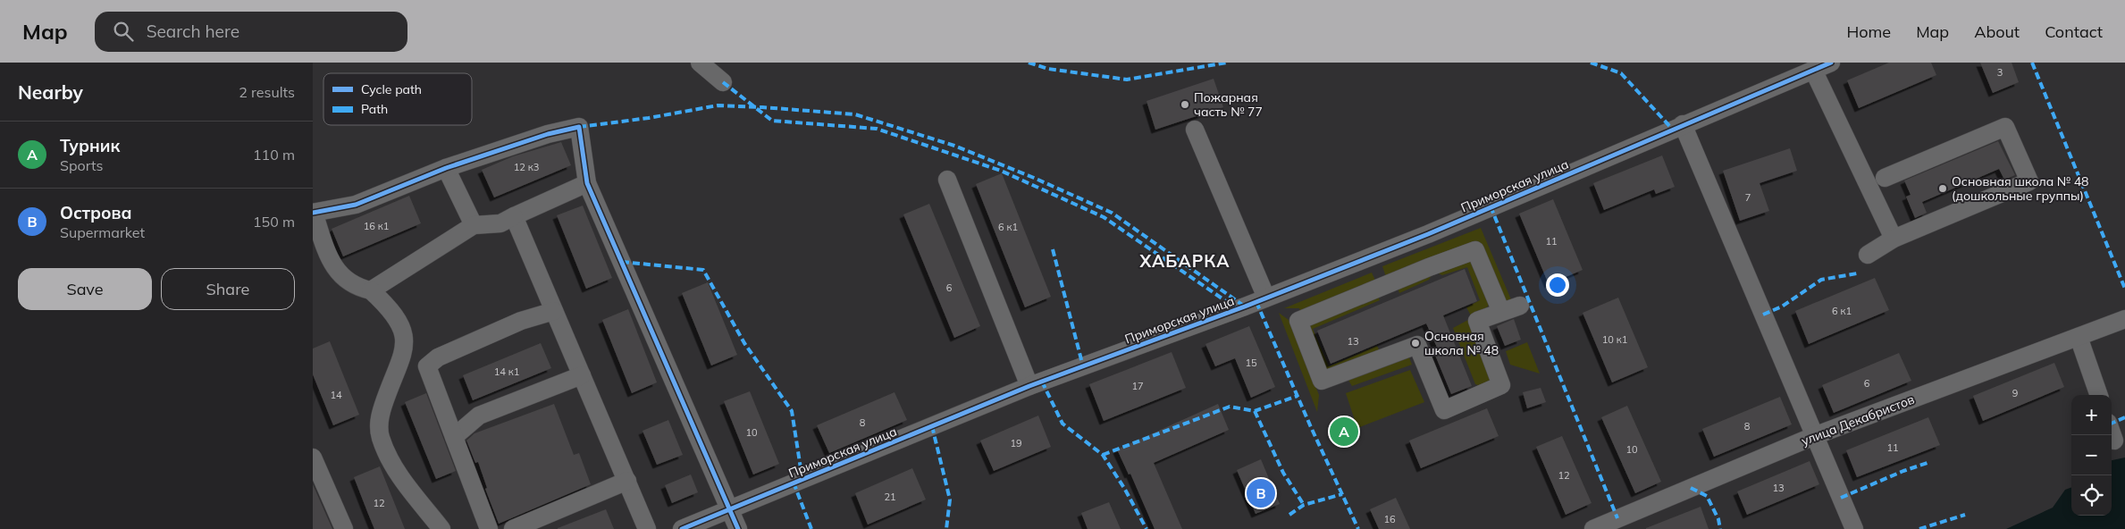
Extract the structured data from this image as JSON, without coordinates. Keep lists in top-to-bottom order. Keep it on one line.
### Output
{"streets":{"street":["Приморская улица","улица Декабристов"]},"districts":["ХАБАРКА"],"places":["Пожарная часть № 77","Основная школа № 48 (дошкольные группы)","Основная школа № 48"],"house_numbers":["3","12 к3","7","16 к1","6 к1","11","6","6 к1","10 к1","13","15","14 к1","6","17","9","14","8","8","10","19","11","10","12","13","21","12","16"],"legend":["Cycle path","Path"],"page":{"header":"Map","search":"Search here","nav":["Home","Map","About","Contact"],"heading":["Nearby","2 results"],"list":[{"mark":"A","name":"Турник","note":"Sports","value":"110 m"},{"mark":"B","name":"Острова","note":"Supermarket","value":"150 m"}],"buttons":["Save","Share"],"map_buttons":["+","−"],"pins":["A","B"]}}
